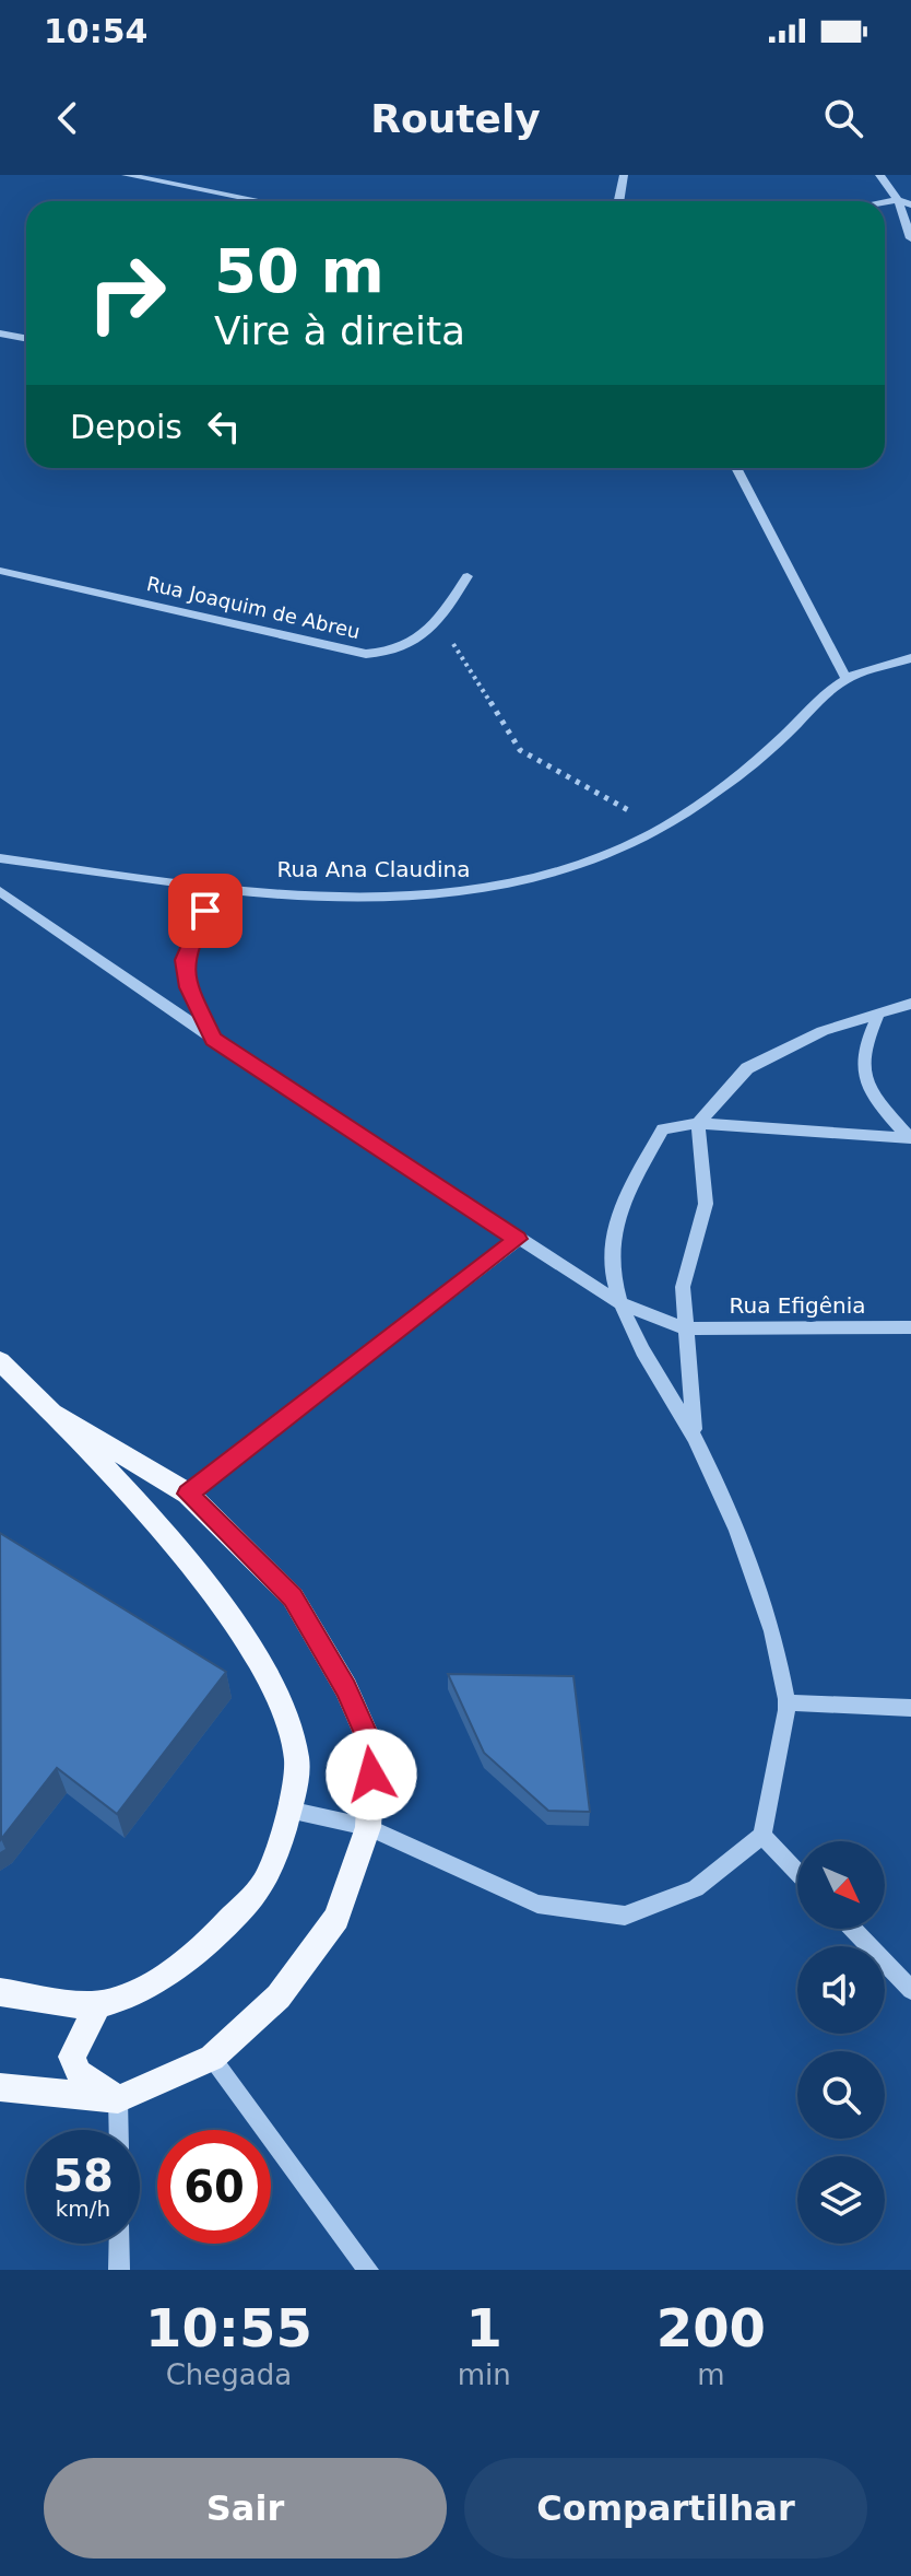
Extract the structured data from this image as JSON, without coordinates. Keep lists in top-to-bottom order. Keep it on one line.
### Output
{"streets":{"street":["Rua Joaquim de Abreu","Rua Ana Claudina","Rua Efigênia"]},"north":"bottom right","page":{"status":"10:54","header":"Routely","turn":["50 m","Vire à direita"],"then":"Depois","speed":"58 km/h","limit":"60","eta":["10:55","Chegada","1","min","200","m"],"buttons":["Sair","Compartilhar"]}}
